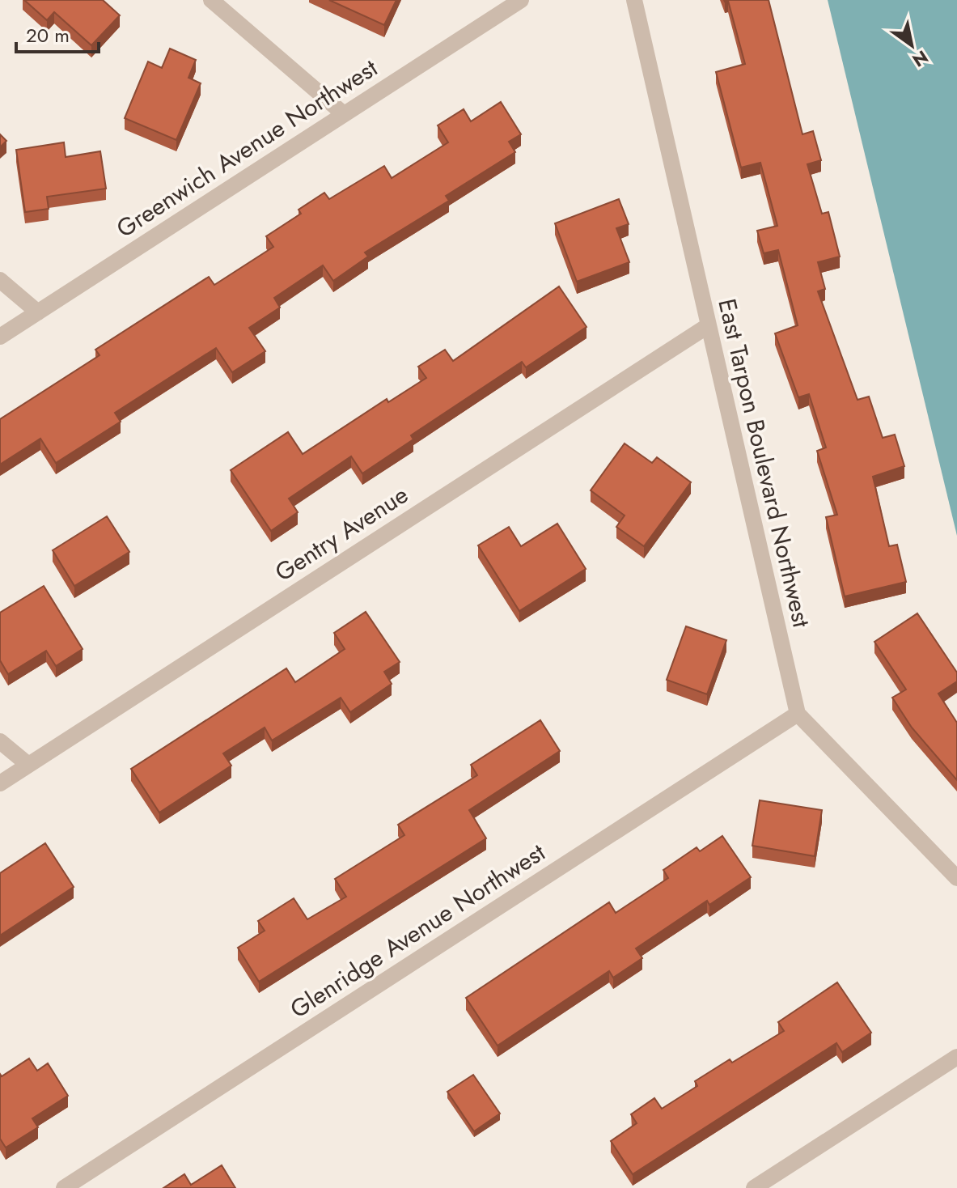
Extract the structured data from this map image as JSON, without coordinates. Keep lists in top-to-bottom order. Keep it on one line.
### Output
{"streets":{"street":["Greenwich Avenue Northwest","East Tarpon Boulevard Northwest","Gentry Avenue","Glenridge Avenue Northwest"]},"crossings":[["East Tarpon Boulevard Northwest","Gentry Avenue"],["East Tarpon Boulevard Northwest","Glenridge Avenue Northwest"]],"scale_bar":"20 m","north":"bottom right"}
